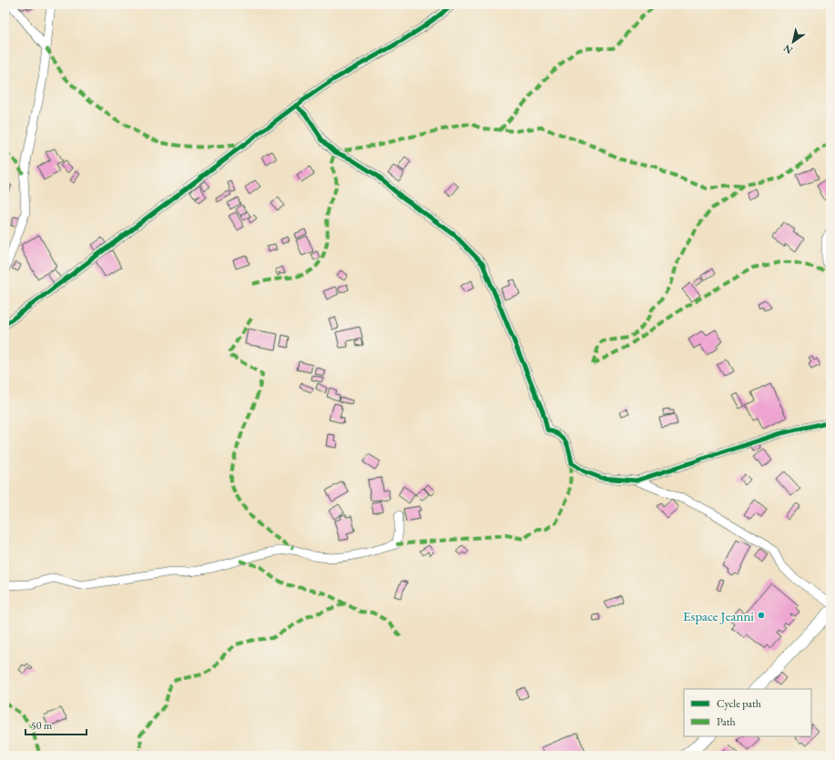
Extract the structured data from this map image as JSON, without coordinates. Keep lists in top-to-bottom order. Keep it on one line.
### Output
{"places":["Espace Jeanni"],"legend":["Cycle path","Path"],"scale_bar":"50 m","north":"bottom left"}
